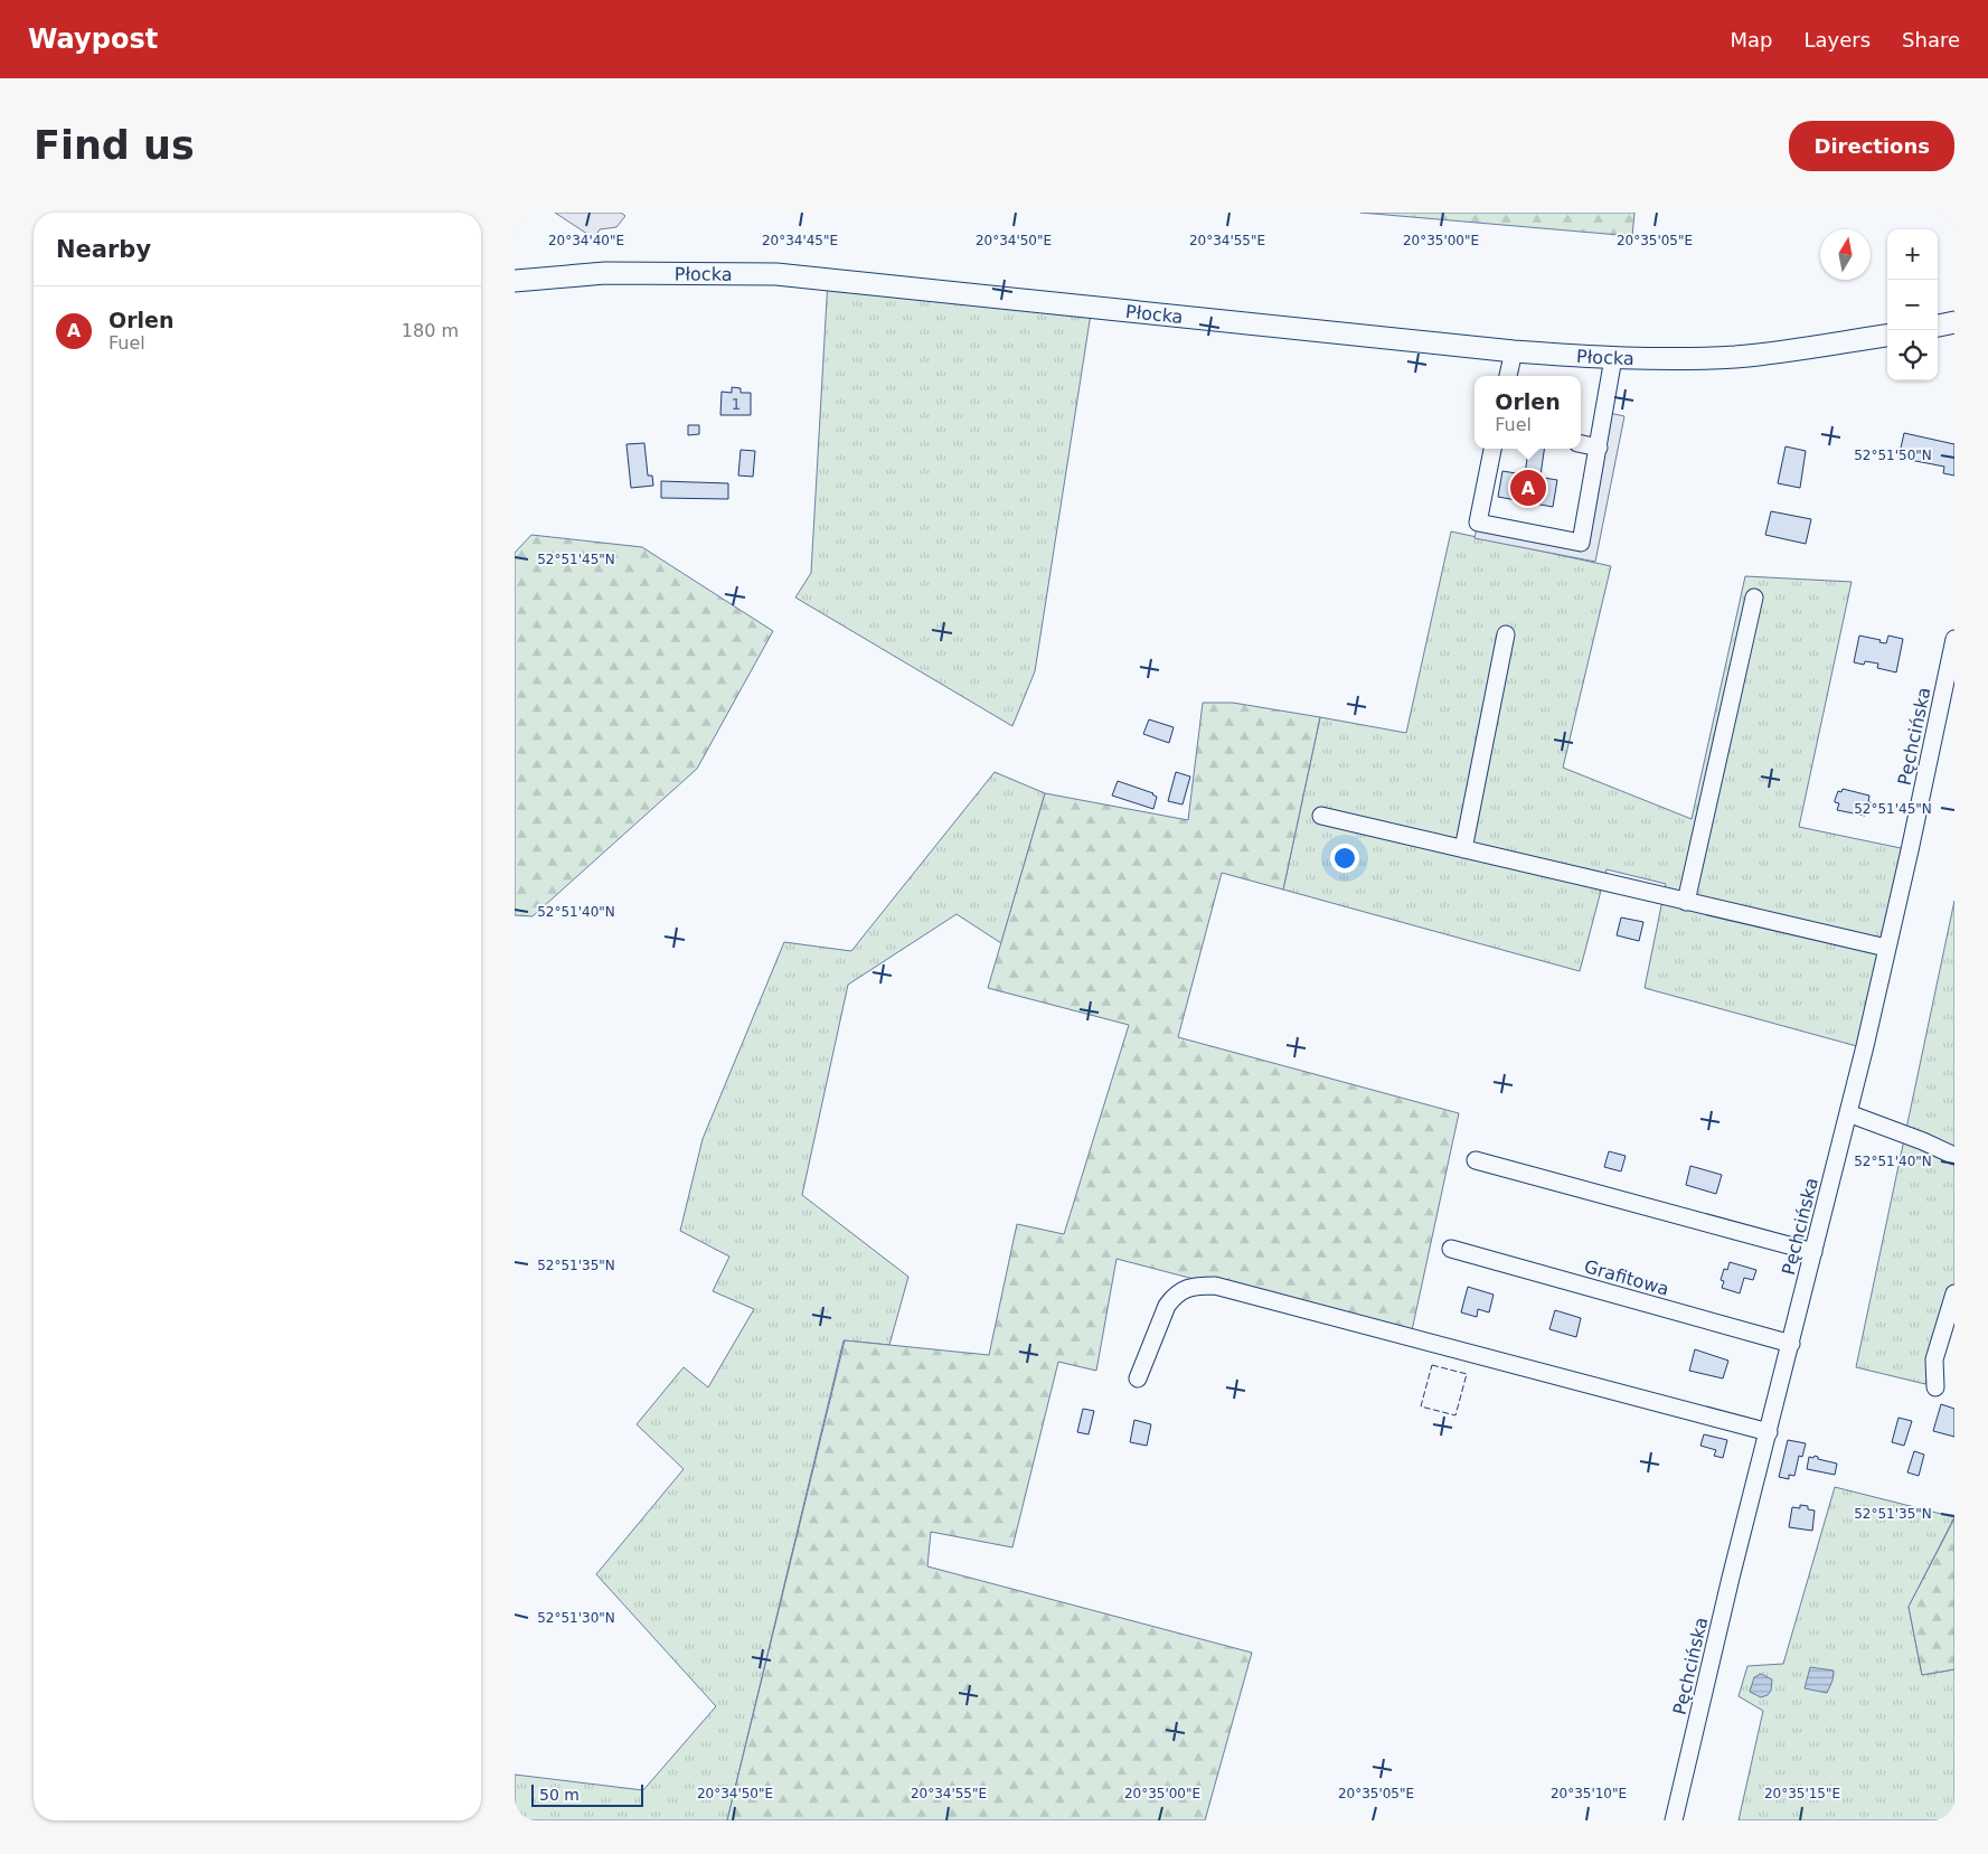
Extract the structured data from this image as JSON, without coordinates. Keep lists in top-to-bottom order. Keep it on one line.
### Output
{"streets":{"main road":["Płocka"],"street":["Pęchcińska","Grafitowa"]},"crossings":[["Pęchcińska","Grafitowa"]],"house_numbers":["1"],"scale_bar":"50 m","north":"top","page":{"header":"Waypost","nav":["Map","Layers","Share"],"buttons":"Directions","title":"Find us","heading":"Nearby","map_buttons":["+","−"],"list":[{"mark":"A","name":"Orlen","note":"Fuel","value":"180 m"}],"popup":["Orlen","Fuel"],"pins":"A","scale":"50 m"},"coordinates":["20°34'40\"E","20°34'45\"E","20°34'50\"E","20°34'55\"E","20°35'00\"E","20°35'05\"E","52°51'50\"N","52°51'45\"N","52°51'40\"N","52°51'35\"N","52°51'30\"N","20°35'10\"E","20°35'15\"E"]}
